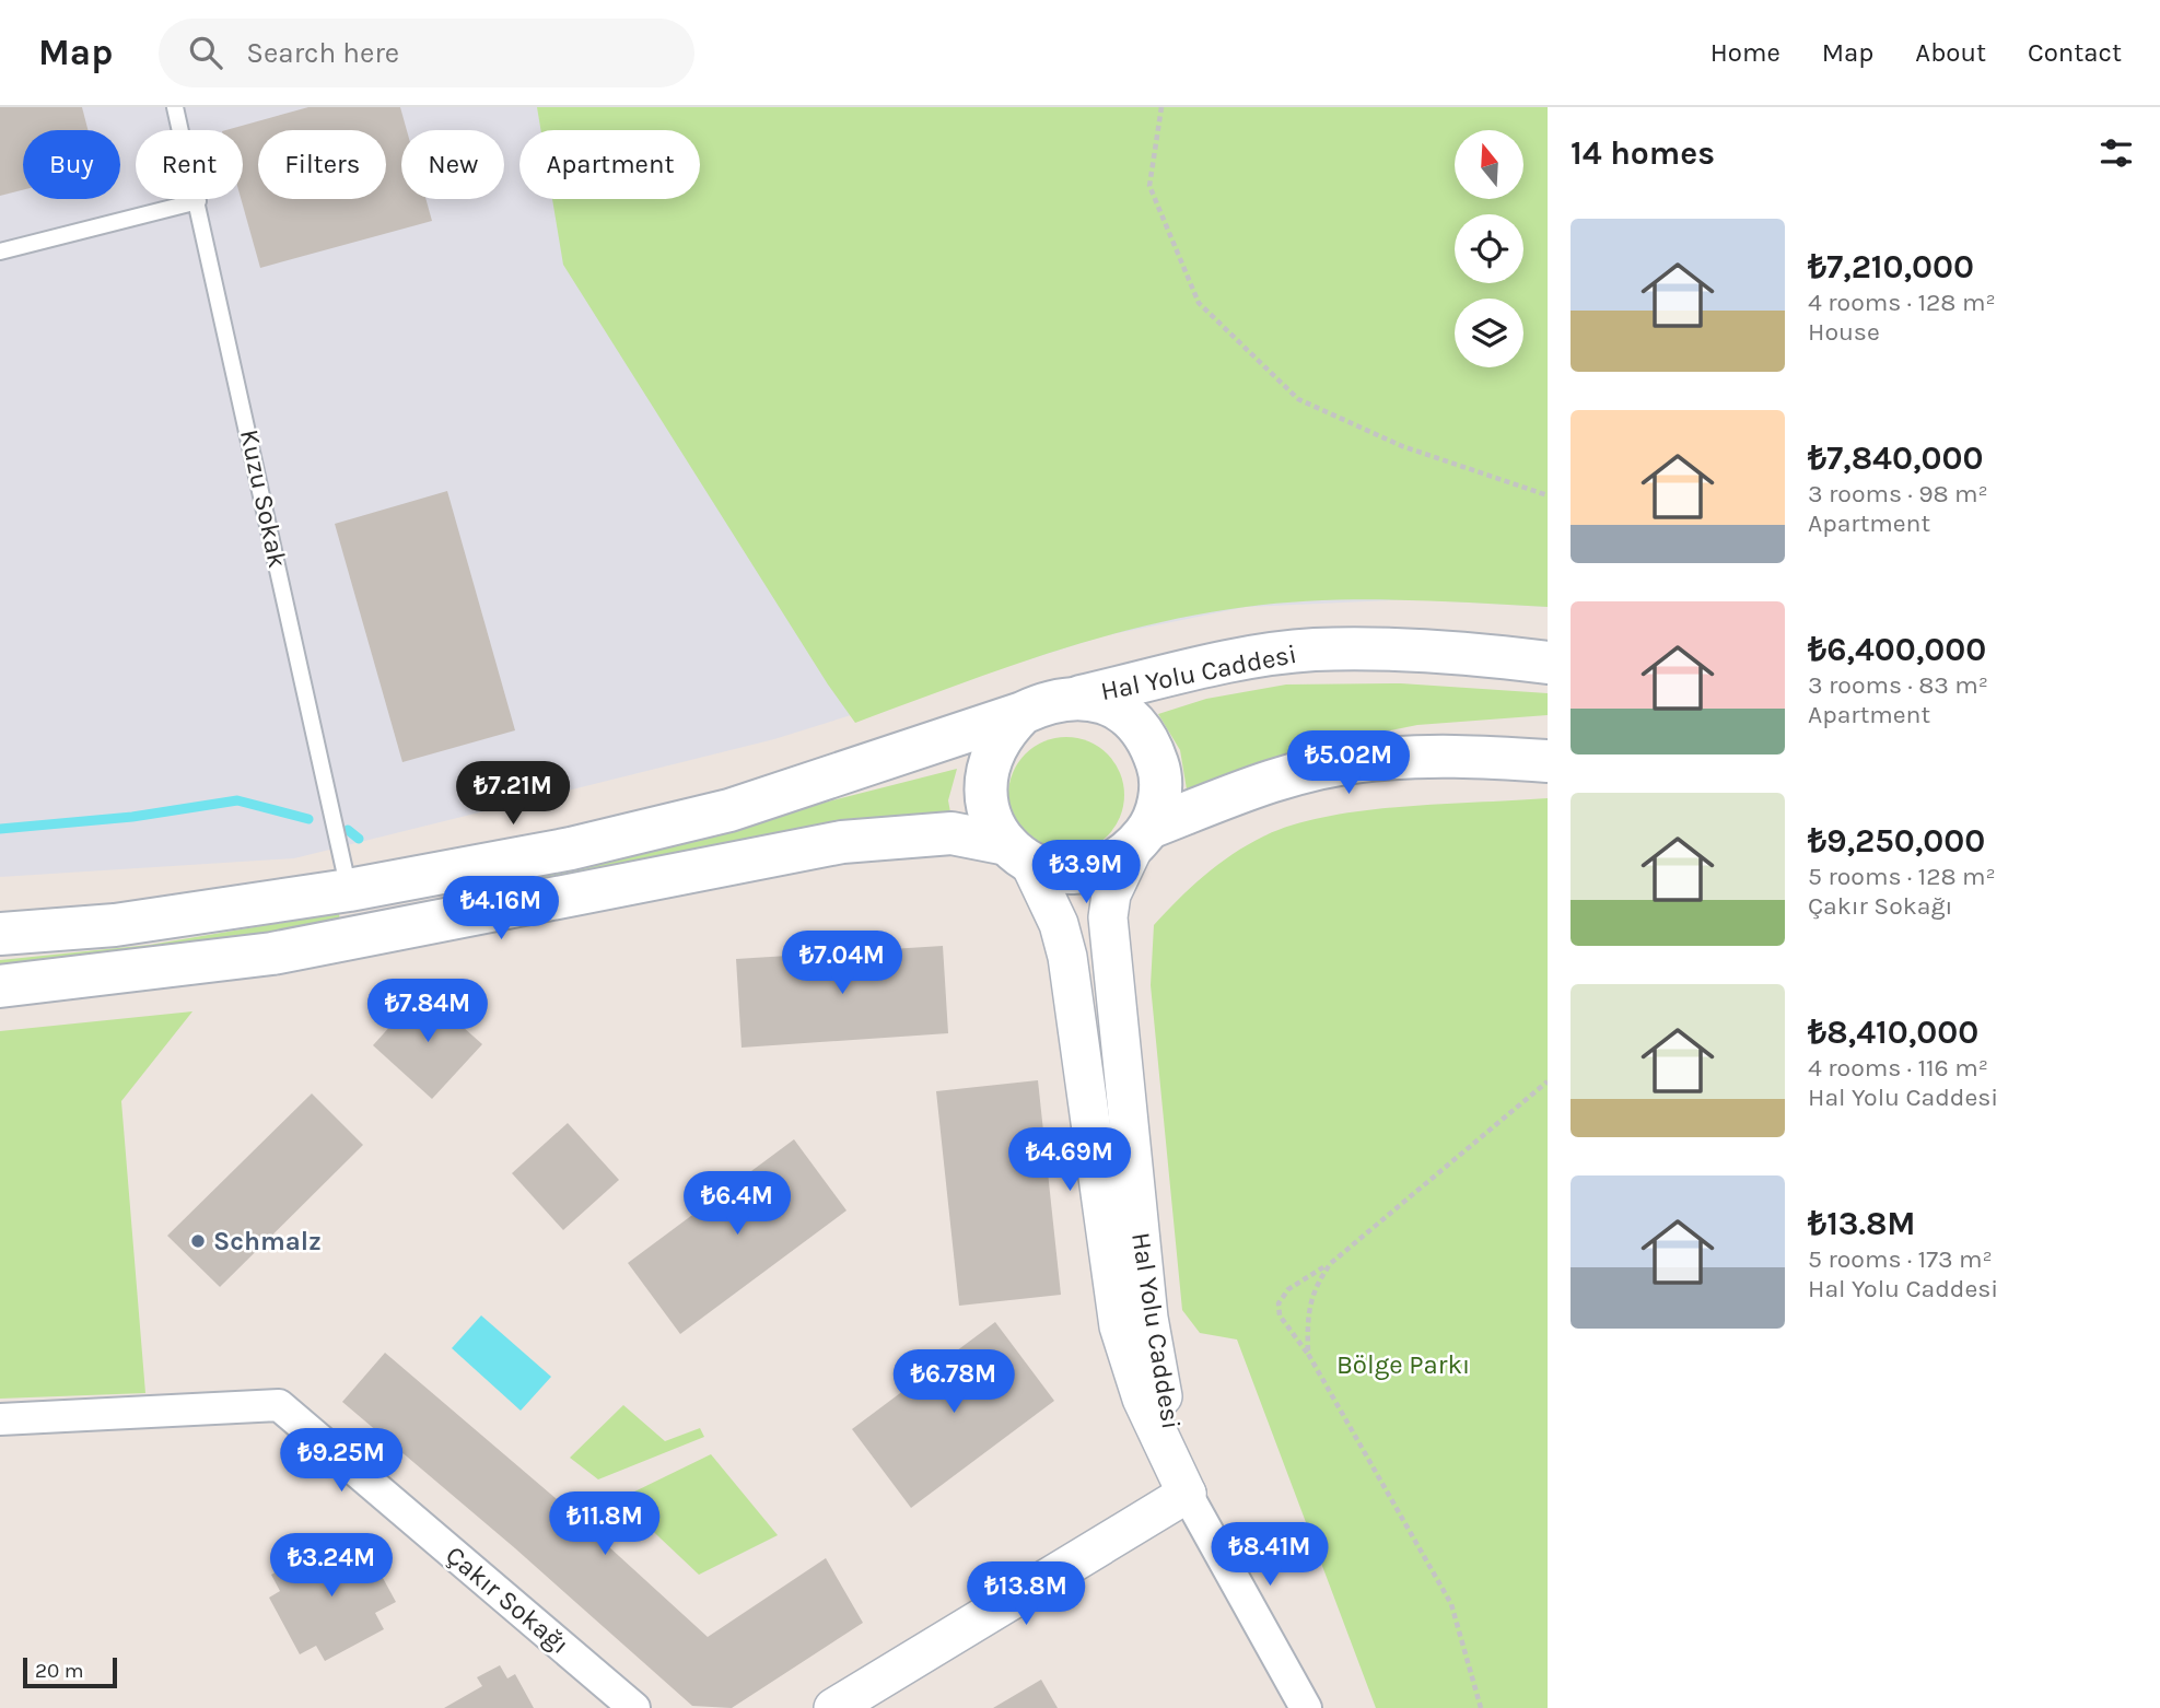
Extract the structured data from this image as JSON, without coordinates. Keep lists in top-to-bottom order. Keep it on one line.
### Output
{"streets":{"main road":["Hal Yolu Caddesi"],"street":["Çakır Sokağı"],"lane":["Kuzu Sokak"]},"parks":["Bölge Parkı"],"places":["Schmalz"],"scale_bar":"20 m","north":"top","page":{"header":"Map","search":"Search here","nav":["Home","Map","About","Contact"],"heading":"14 homes","chip":["Buy","Rent","Filters","New","Apartment"],"list":[{"name":"₺7,210,000","note":"4 rooms · 128 m² · House"},{"name":"₺7,840,000","note":"3 rooms · 98 m² · Apartment"},{"name":"₺6,400,000","note":"3 rooms · 83 m² · Apartment"},{"name":"₺9,250,000","note":"5 rooms · 128 m² · Çakır Sokağı"},{"name":"₺8,410,000","note":"4 rooms · 116 m² · Hal Yolu Caddesi"},{"name":"₺13.8M","note":"5 rooms · 173 m² · Hal Yolu Caddesi"}],"price":["₺5.02M","₺7.21M","₺3.9M","₺4.16M","₺7.04M","₺7.84M","₺4.69M","₺6.4M","₺6.78M","₺9.25M","₺11.8M","₺8.41M","₺3.24M","₺13.8M"],"scale":"20 m"}}
